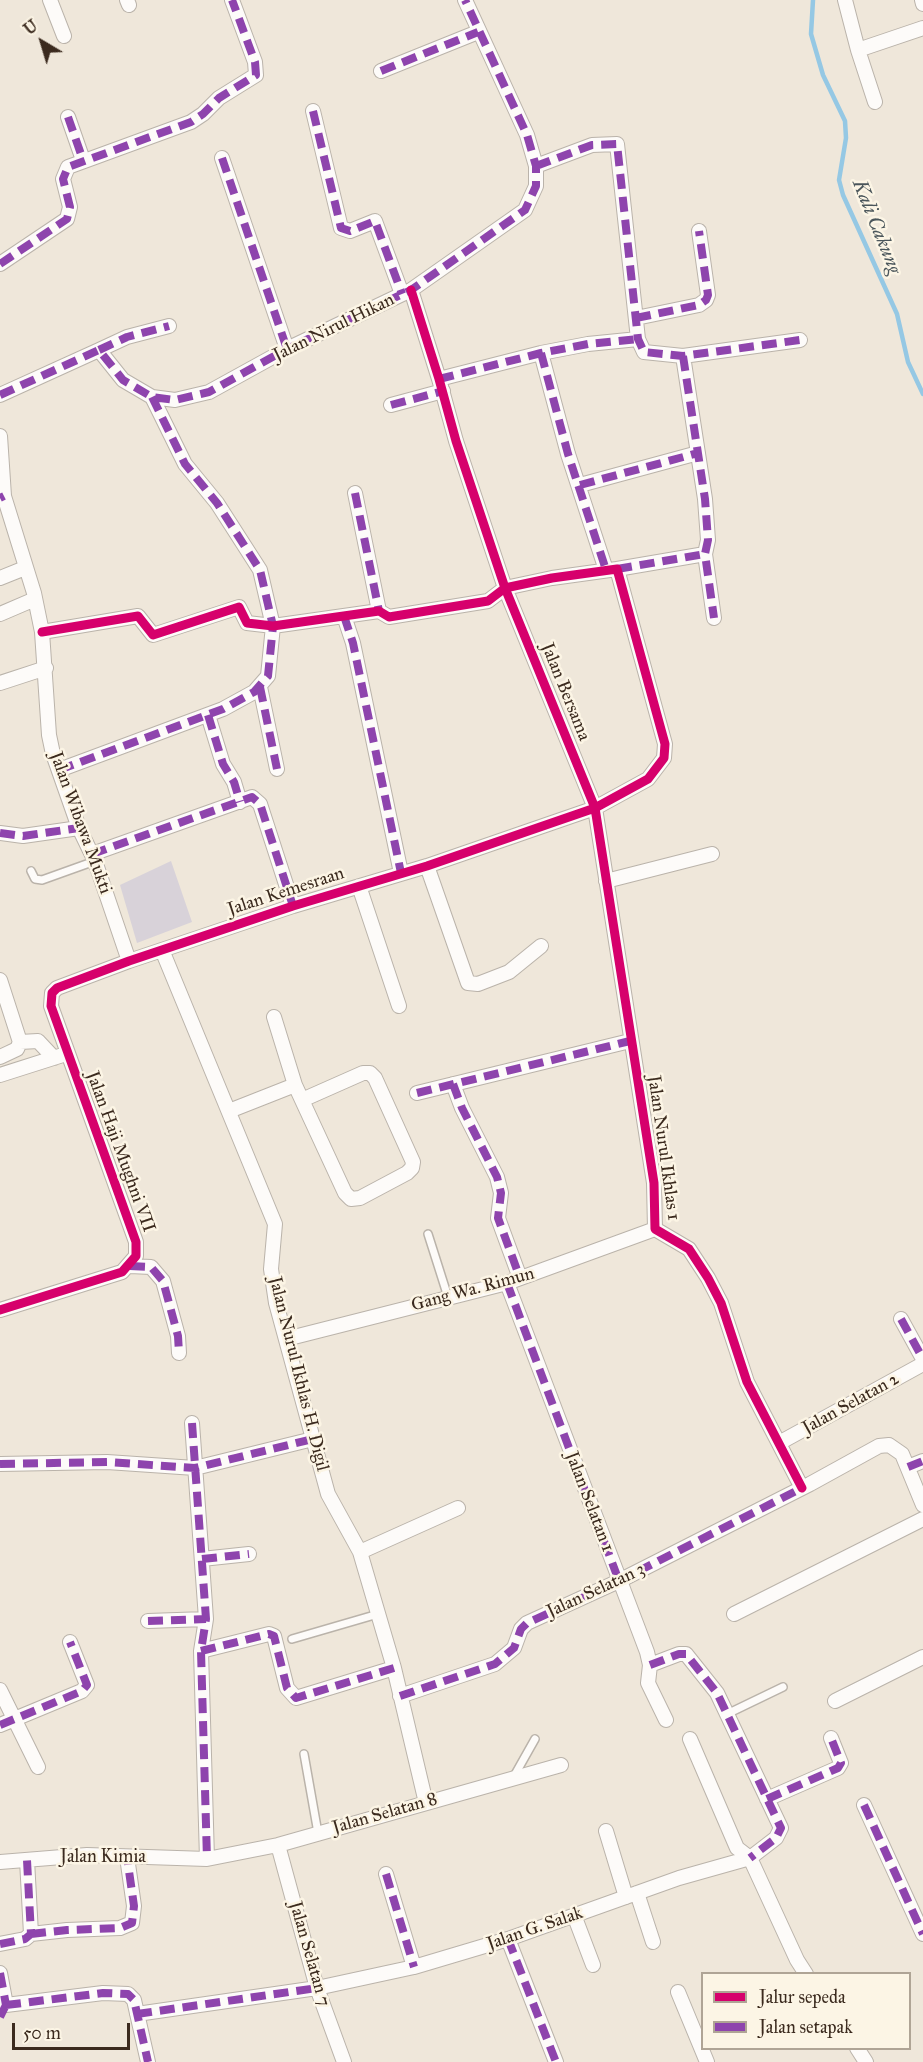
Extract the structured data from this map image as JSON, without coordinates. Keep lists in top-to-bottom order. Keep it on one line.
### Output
{"streets":{"street":["Jalan Nirul Hikan","Jalan Bersama","Jalan Wibawa Mukti","Jalan Kemesraan","Jalan Nurul Ikhlas 1","Jalan Haji Mughni VII","Gang Wa. Rimun","Jalan Nurul Ikhlas H. Digil","Jalan Selatan 2","Jalan Selatan 1","Jalan Selatan 3","Jalan Selatan 8","Jalan Kimia","Jalan G. Salak","Jalan Selatan 7"]},"crossings":[["Jalan Nirul Hikan","Jalan Bersama"],["Jalan Bersama","Jalan Kemesraan"],["Jalan Bersama","Jalan Nurul Ikhlas 1"],["Jalan Wibawa Mukti","Jalan Kemesraan"],["Jalan Kemesraan","Jalan Nurul Ikhlas 1"],["Jalan Kemesraan","Jalan Haji Mughni VII"],["Jalan Kemesraan","Jalan Nurul Ikhlas H. Digil"],["Jalan Nurul Ikhlas 1","Gang Wa. Rimun"],["Jalan Nurul Ikhlas 1","Jalan Selatan 2"],["Jalan Nurul Ikhlas 1","Jalan Selatan 3"],["Gang Wa. Rimun","Jalan Nurul Ikhlas H. Digil"],["Gang Wa. Rimun","Jalan Selatan 1"],["Jalan Nurul Ikhlas H. Digil","Jalan Selatan 3"],["Jalan Nurul Ikhlas H. Digil","Jalan Selatan 8"],["Jalan Selatan 1","Jalan Selatan 3"],["Jalan Selatan 8","Jalan Kimia"],["Jalan Selatan 8","Jalan Selatan 7"],["Jalan G. Salak","Jalan Selatan 7"]],"water":["Kali Cakung"],"legend":["Jalur sepeda","Jalan setapak"],"scale_bar":"50 m","north":"top left"}
